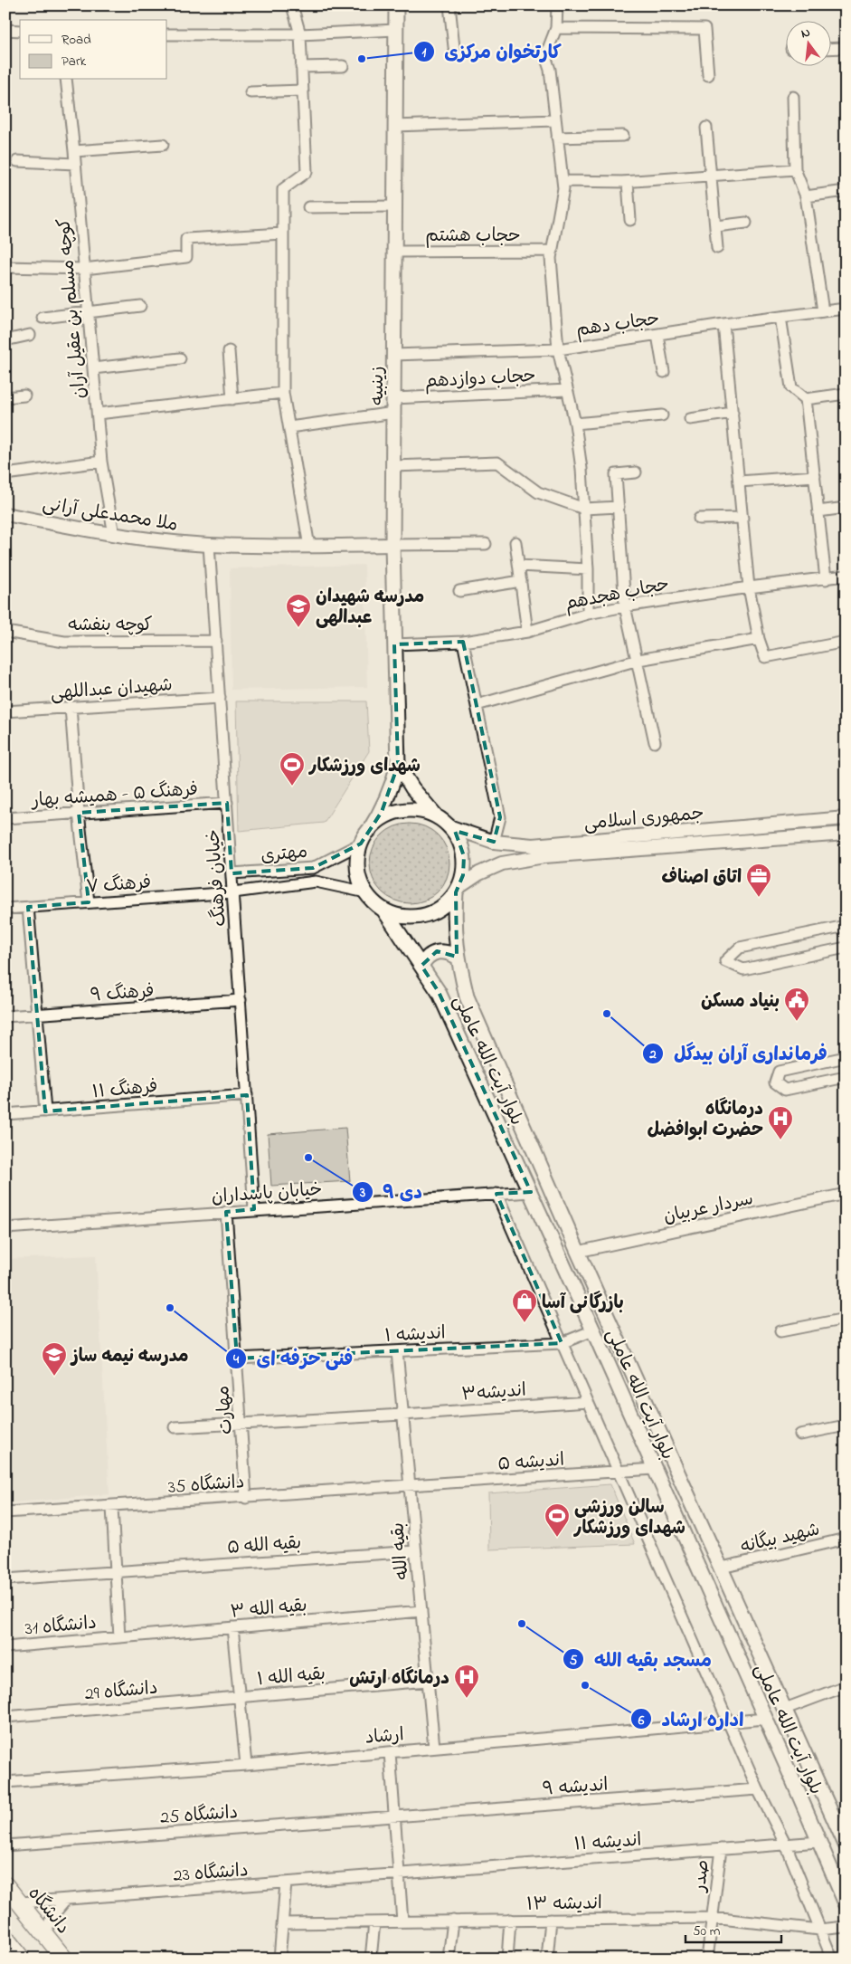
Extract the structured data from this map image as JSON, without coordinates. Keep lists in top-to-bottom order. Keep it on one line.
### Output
{"streets":{"main road":["زینبیه","بلوار آیت‌ الله عاملی","دانشگاه"],"street":["حجاب هشتم","کوچه مسلم بن عقیل آران","حجاب دهم","حجاب دوازدهم","ملا محمدعلی آرانی","حجاب هجدهم","کوچه بنفشه","شهیدان عبداللهی","فرهنگ ۵ - همیشه بهار","جمهوری اسلامی","مهتری","خیابان فرهنگ","فرهنگ ۷","فرهنگ ۹","فرهنگ ۱۱","خیابان پاسداران","سردار عربیان","اندیشه ۱","اندیشه۳","مهارت","اندیشه ۵","دانشگاه 35","شهید بیگانه","بقیه الله ۵","بقیه الله","بقیه الله ۳","دانشگاه 31","بقیه الله ۱","دانشگاه 29","ارشاد","اندیشه ۹","دانشگاه 25","اندیشه ۱۱","دانشگاه 23","صدر","اندیشه ۱۳"]},"crossings":[["حجاب هشتم","زینبیه"],["کوچه مسلم بن عقیل آران","ملا محمدعلی آرانی"],["حجاب دهم","زینبیه"],["حجاب دوازدهم","زینبیه"],["زینبیه","ملا محمدعلی آرانی"],["زینبیه","حجاب هجدهم"],["زینبیه","جمهوری اسلامی"],["زینبیه","مهتری"],["زینبیه","بلوار آیت‌ الله عاملی"],["ملا محمدعلی آرانی","خیابان فرهنگ"],["کوچه بنفشه","خیابان فرهنگ"],["شهیدان عبداللهی","خیابان فرهنگ"],["فرهنگ ۵ - همیشه بهار","خیابان فرهنگ"],["جمهوری اسلامی","مهتری"],["جمهوری اسلامی","بلوار آیت‌ الله عاملی"],["مهتری","خیابان فرهنگ"],["مهتری","فرهنگ ۷"],["مهتری","بلوار آیت‌ الله عاملی"],["خیابان فرهنگ","فرهنگ ۷"],["خیابان فرهنگ","فرهنگ ۹"],["خیابان فرهنگ","فرهنگ ۱۱"],["خیابان فرهنگ","خیابان پاسداران"],["بلوار آیت‌ الله عاملی","خیابان پاسداران"],["بلوار آیت‌ الله عاملی","سردار عربیان"],["بلوار آیت‌ الله عاملی","اندیشه ۱"],["بلوار آیت‌ الله عاملی","اندیشه ۵"],["بلوار آیت‌ الله عاملی","شهید بیگانه"],["بلوار آیت‌ الله عاملی","ارشاد"],["بلوار آیت‌ الله عاملی","اندیشه ۱۱"],["خیابان پاسداران","مهارت"],["اندیشه ۱","مهارت"],["اندیشه ۱","بقیه الله"],["اندیشه۳","مهارت"],["اندیشه۳","بقیه الله"],["مهارت","دانشگاه 35"],["اندیشه ۵","دانشگاه 35"],["اندیشه ۵","بقیه الله"],["دانشگاه 35","بقیه الله"],["بقیه الله ۵","بقیه الله"],["بقیه الله","بقیه الله ۳"],["بقیه الله","بقیه الله ۱"],["بقیه الله","ارشاد"],["بقیه الله ۳","دانشگاه 31"],["بقیه الله ۱","دانشگاه 29"],["اندیشه ۹","دانشگاه 25"],["اندیشه ۱۱","دانشگاه 23"],["اندیشه ۱۱","صدر"],["دانشگاه 23","دانشگاه"],["صدر","اندیشه ۱۳"]],"places":{"other":["کارتخوان مرکزی","فرمانداری آران بیدگل","۹ دی","فنی حرفه ای","مسجد بقیه الله","اداره ارشاد"],"school or university":["مدرسه شهیدان عبدالهی","مدرسه نیمه ساز"],"sports":["شهدای ورزشکار","سالن ورزشی شهدای ورزشکار"],"office":["اتاق اصناف"],"public building":["بنیاد مسکن"],"hospital":["درمانگاه حضرت ابوافضل","درمانگاه ارتش"],"shop":["بازرگانی آسا"]},"legend":["Road","Park"],"scale_bar":"50 m","north":"top"}
